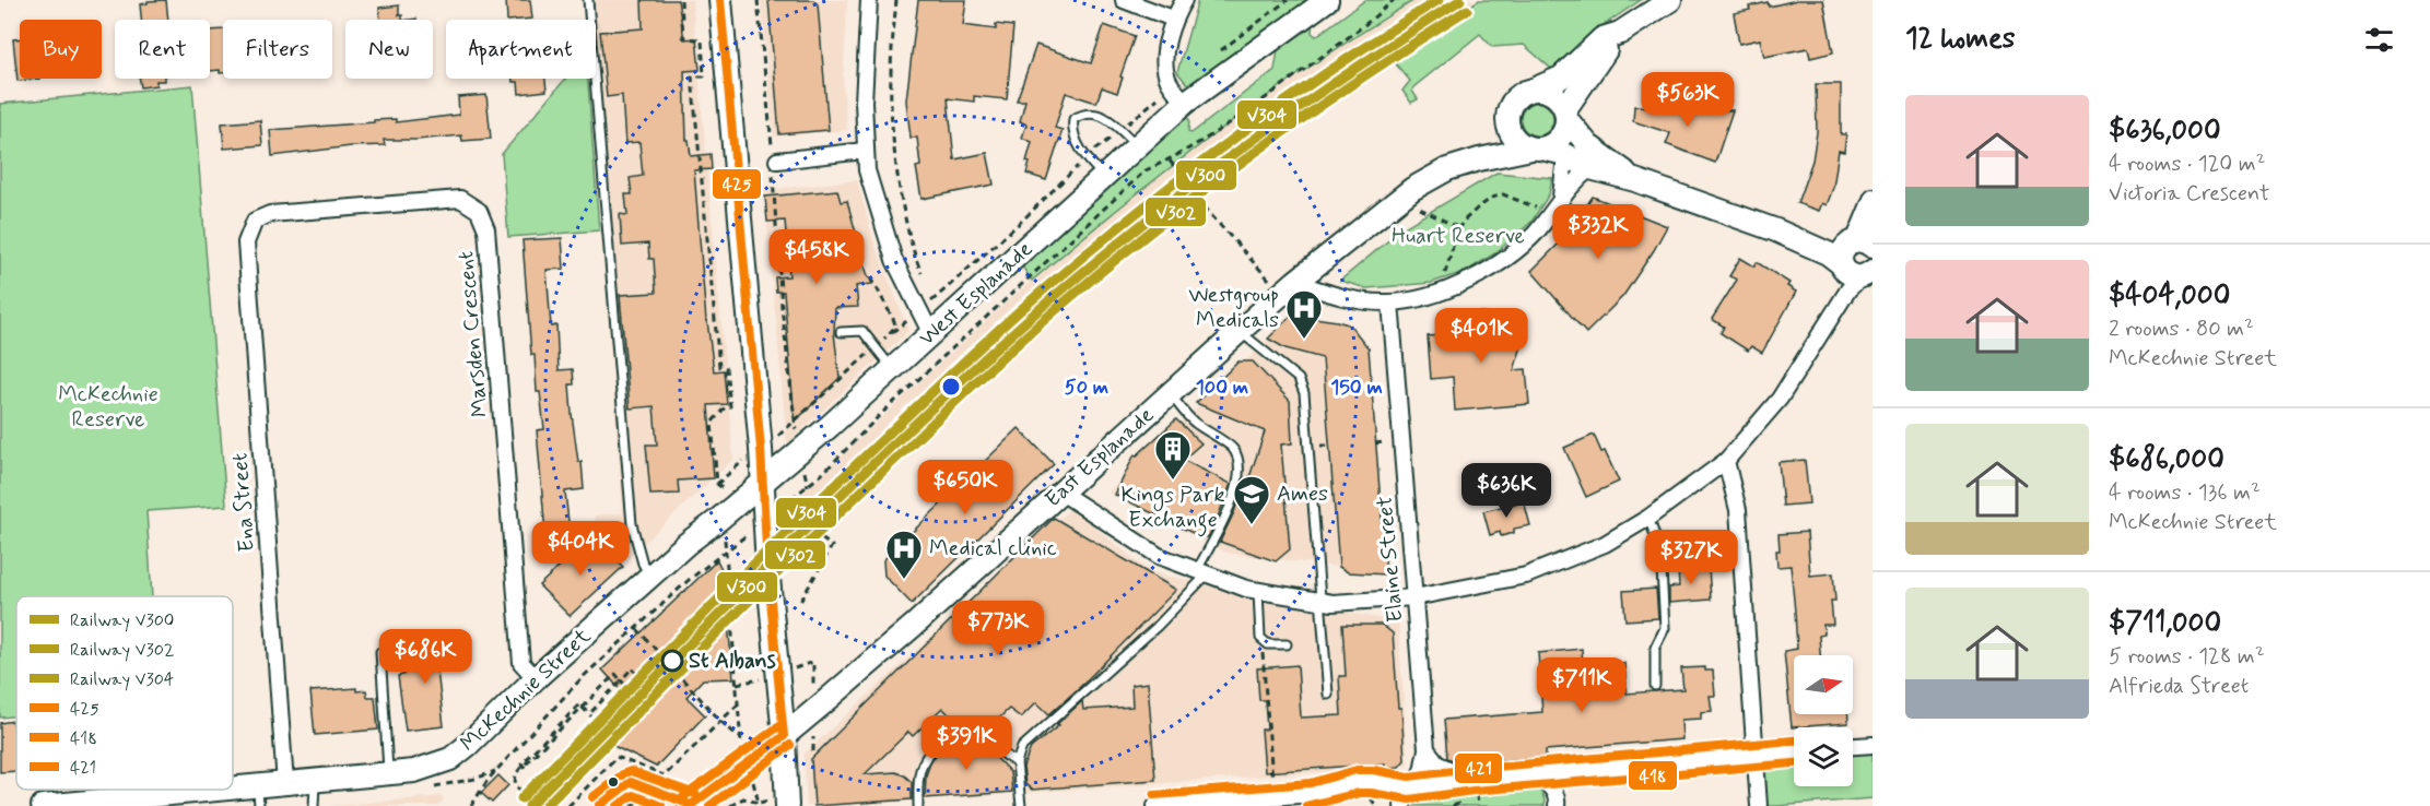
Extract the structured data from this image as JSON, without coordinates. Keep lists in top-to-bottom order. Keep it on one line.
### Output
{"streets":{"street":["West Esplanade","Marsden Crescent","East Esplanade","Ena Street","Elaine Street","McKechnie Street"]},"crossings":[["West Esplanade","McKechnie Street"],["Marsden Crescent","Ena Street"],["Marsden Crescent","McKechnie Street"],["Ena Street","McKechnie Street"]],"parks":["Huart Reserve","McKechnie Reserve"],"places":{"hospital":["Westgroup Medicals","Medical clinic"],"building":["Kings Park Exchange"],"school or university":["Ames"],"other":["St Albans"]},"lines":["rail line V300","rail line V304","transit line 425","rail line V302","transit line 421","transit line 418"],"legend":["Railway V300","Railway V302","Railway V304","425","418","421"],"north":"right","page":{"heading":"12 homes","chip":["Buy","Rent","Filters","New","Apartment"],"price":["$563K","$332K","$458K","$401K","$650K","$636K","$404K","$327K","$773K","$686K","$711K","$391K"],"list":[{"name":"$636,000","note":"4 rooms · 120 m² · Victoria Crescent"},{"name":"$404,000","note":"2 rooms · 80 m² · McKechnie Street"},{"name":"$686,000","note":"4 rooms · 136 m² · McKechnie Street"},{"name":"$711,000","note":"5 rooms · 128 m² · Alfrieda Street"}]},"rings":["50 m","100 m","150 m"]}
